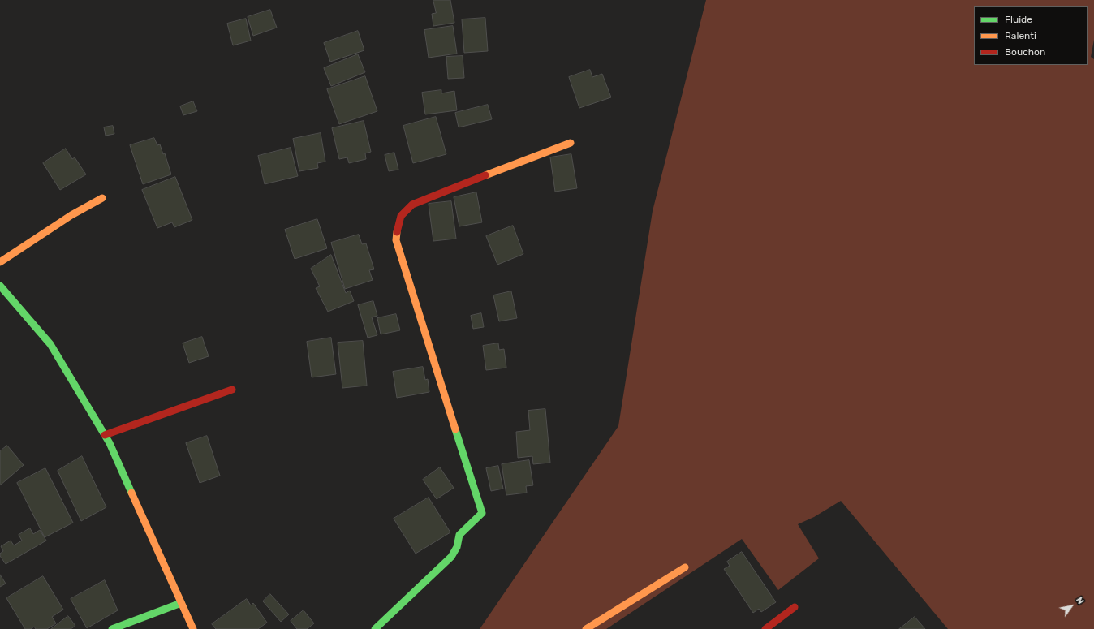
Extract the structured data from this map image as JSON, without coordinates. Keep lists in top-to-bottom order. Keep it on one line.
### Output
{"legend":["Fluide","Ralenti","Bouchon"],"north":"top right"}
